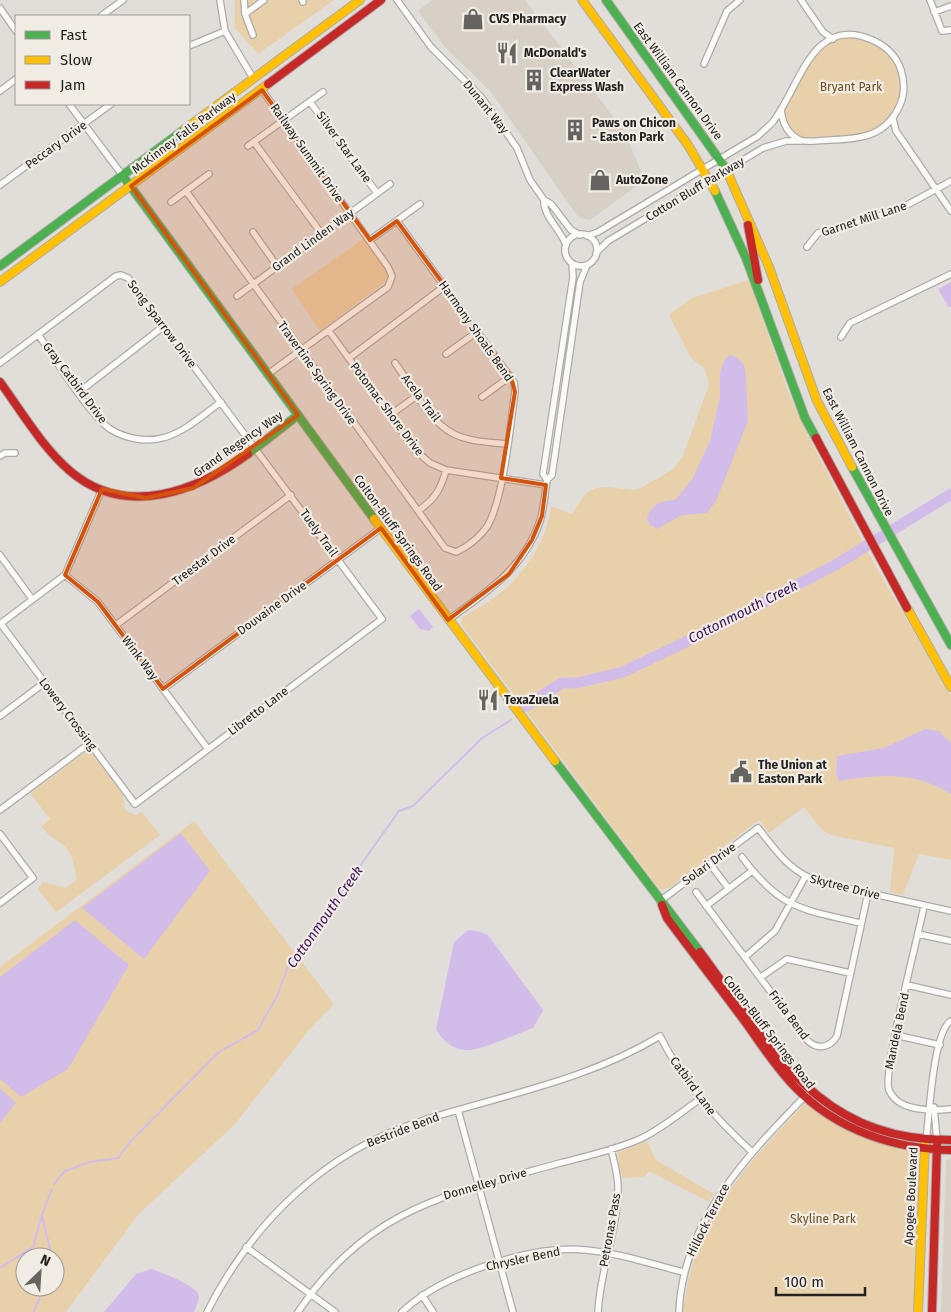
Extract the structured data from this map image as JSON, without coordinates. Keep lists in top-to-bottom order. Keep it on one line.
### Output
{"streets":{"street":["East William Cannon Drive","Dunant Way","McKinney Falls Parkway","Peccary Drive","Silver Star Lane","Railway Summit Drive","Cotton Bluff Parkway","Garnet Mill Lane","Grand Linden Way","Song Sparrow Drive","Harmony Shoals Bend","Travertine Spring Drive","Gray Catbird Drive","Acela Trail","Potomac Shore Drive","Grand Regency Way","Tuely Trail","Colton-Bluff Springs Road","Treestar Drive","Douvaine Drive","Wink Way","Libretto Lane","Lowery Crossing","Solari Drive","Skytree Drive","Frida Bend","Mandela Bend","Catbird Lane","Bestride Bend","Donnelley Drive","Apogee Boulevard","Hillock Terrace","Petronas Pass","Chrysler Bend"]},"crossings":[["East William Cannon Drive","Cotton Bluff Parkway"],["Dunant Way","Cotton Bluff Parkway"],["McKinney Falls Parkway","Railway Summit Drive"],["McKinney Falls Parkway","Colton-Bluff Springs Road"],["Silver Star Lane","Grand Linden Way"],["Railway Summit Drive","Grand Linden Way"],["Railway Summit Drive","Travertine Spring Drive"],["Railway Summit Drive","Potomac Shore Drive"],["Railway Summit Drive","Colton-Bluff Springs Road"],["Grand Linden Way","Travertine Spring Drive"],["Song Sparrow Drive","Gray Catbird Drive"],["Song Sparrow Drive","Grand Regency Way"],["Song Sparrow Drive","Tuely Trail"],["Harmony Shoals Bend","Travertine Spring Drive"],["Harmony Shoals Bend","Acela Trail"],["Harmony Shoals Bend","Potomac Shore Drive"],["Grand Regency Way","Tuely Trail"],["Grand Regency Way","Colton-Bluff Springs Road"],["Tuely Trail","Treestar Drive"],["Tuely Trail","Douvaine Drive"],["Tuely Trail","Libretto Lane"],["Colton-Bluff Springs Road","Douvaine Drive"],["Colton-Bluff Springs Road","Solari Drive"],["Colton-Bluff Springs Road","Apogee Boulevard"],["Colton-Bluff Springs Road","Hillock Terrace"],["Treestar Drive","Wink Way"],["Douvaine Drive","Wink Way"],["Wink Way","Libretto Lane"],["Libretto Lane","Lowery Crossing"],["Solari Drive","Skytree Drive"],["Skytree Drive","Frida Bend"],["Skytree Drive","Mandela Bend"],["Catbird Lane","Bestride Bend"],["Catbird Lane","Donnelley Drive"],["Catbird Lane","Hillock Terrace"],["Donnelley Drive","Petronas Pass"],["Hillock Terrace","Chrysler Bend"],["Petronas Pass","Chrysler Bend"]],"water":["Cottonmouth Creek"],"parks":["Bryant Park","Skyline Park"],"places":{"shop":["CVS Pharmacy","AutoZone"],"restaurant":["McDonald's","TexaZuela"],"building":["ClearWater Express Wash","Paws on Chicon - Easton Park"],"public building":["The Union at Easton Park"]},"legend":["Fast","Slow","Jam"],"scale_bar":"100 m","north":"top right"}
